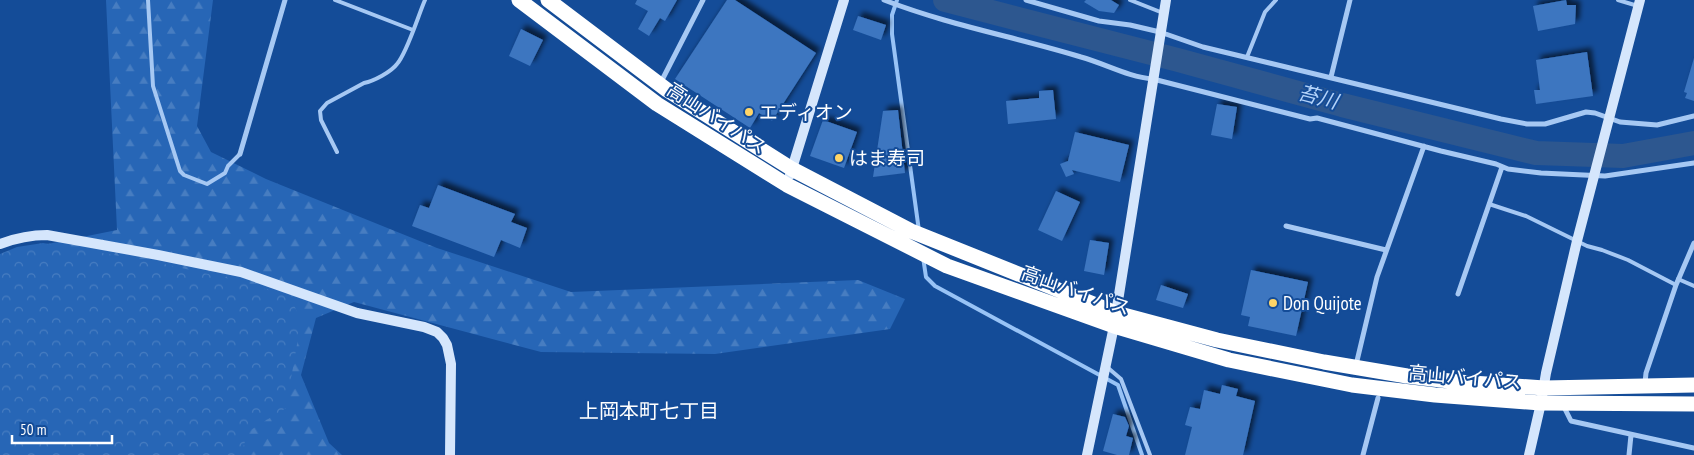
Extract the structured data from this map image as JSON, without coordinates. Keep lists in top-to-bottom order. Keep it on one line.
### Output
{"streets":{"highway":["高山バイパス"]},"districts":["上岡本町七丁目"],"water":["苔川"],"places":["エディオン","はま寿司","Don Quijote"],"scale_bar":"50 m"}
